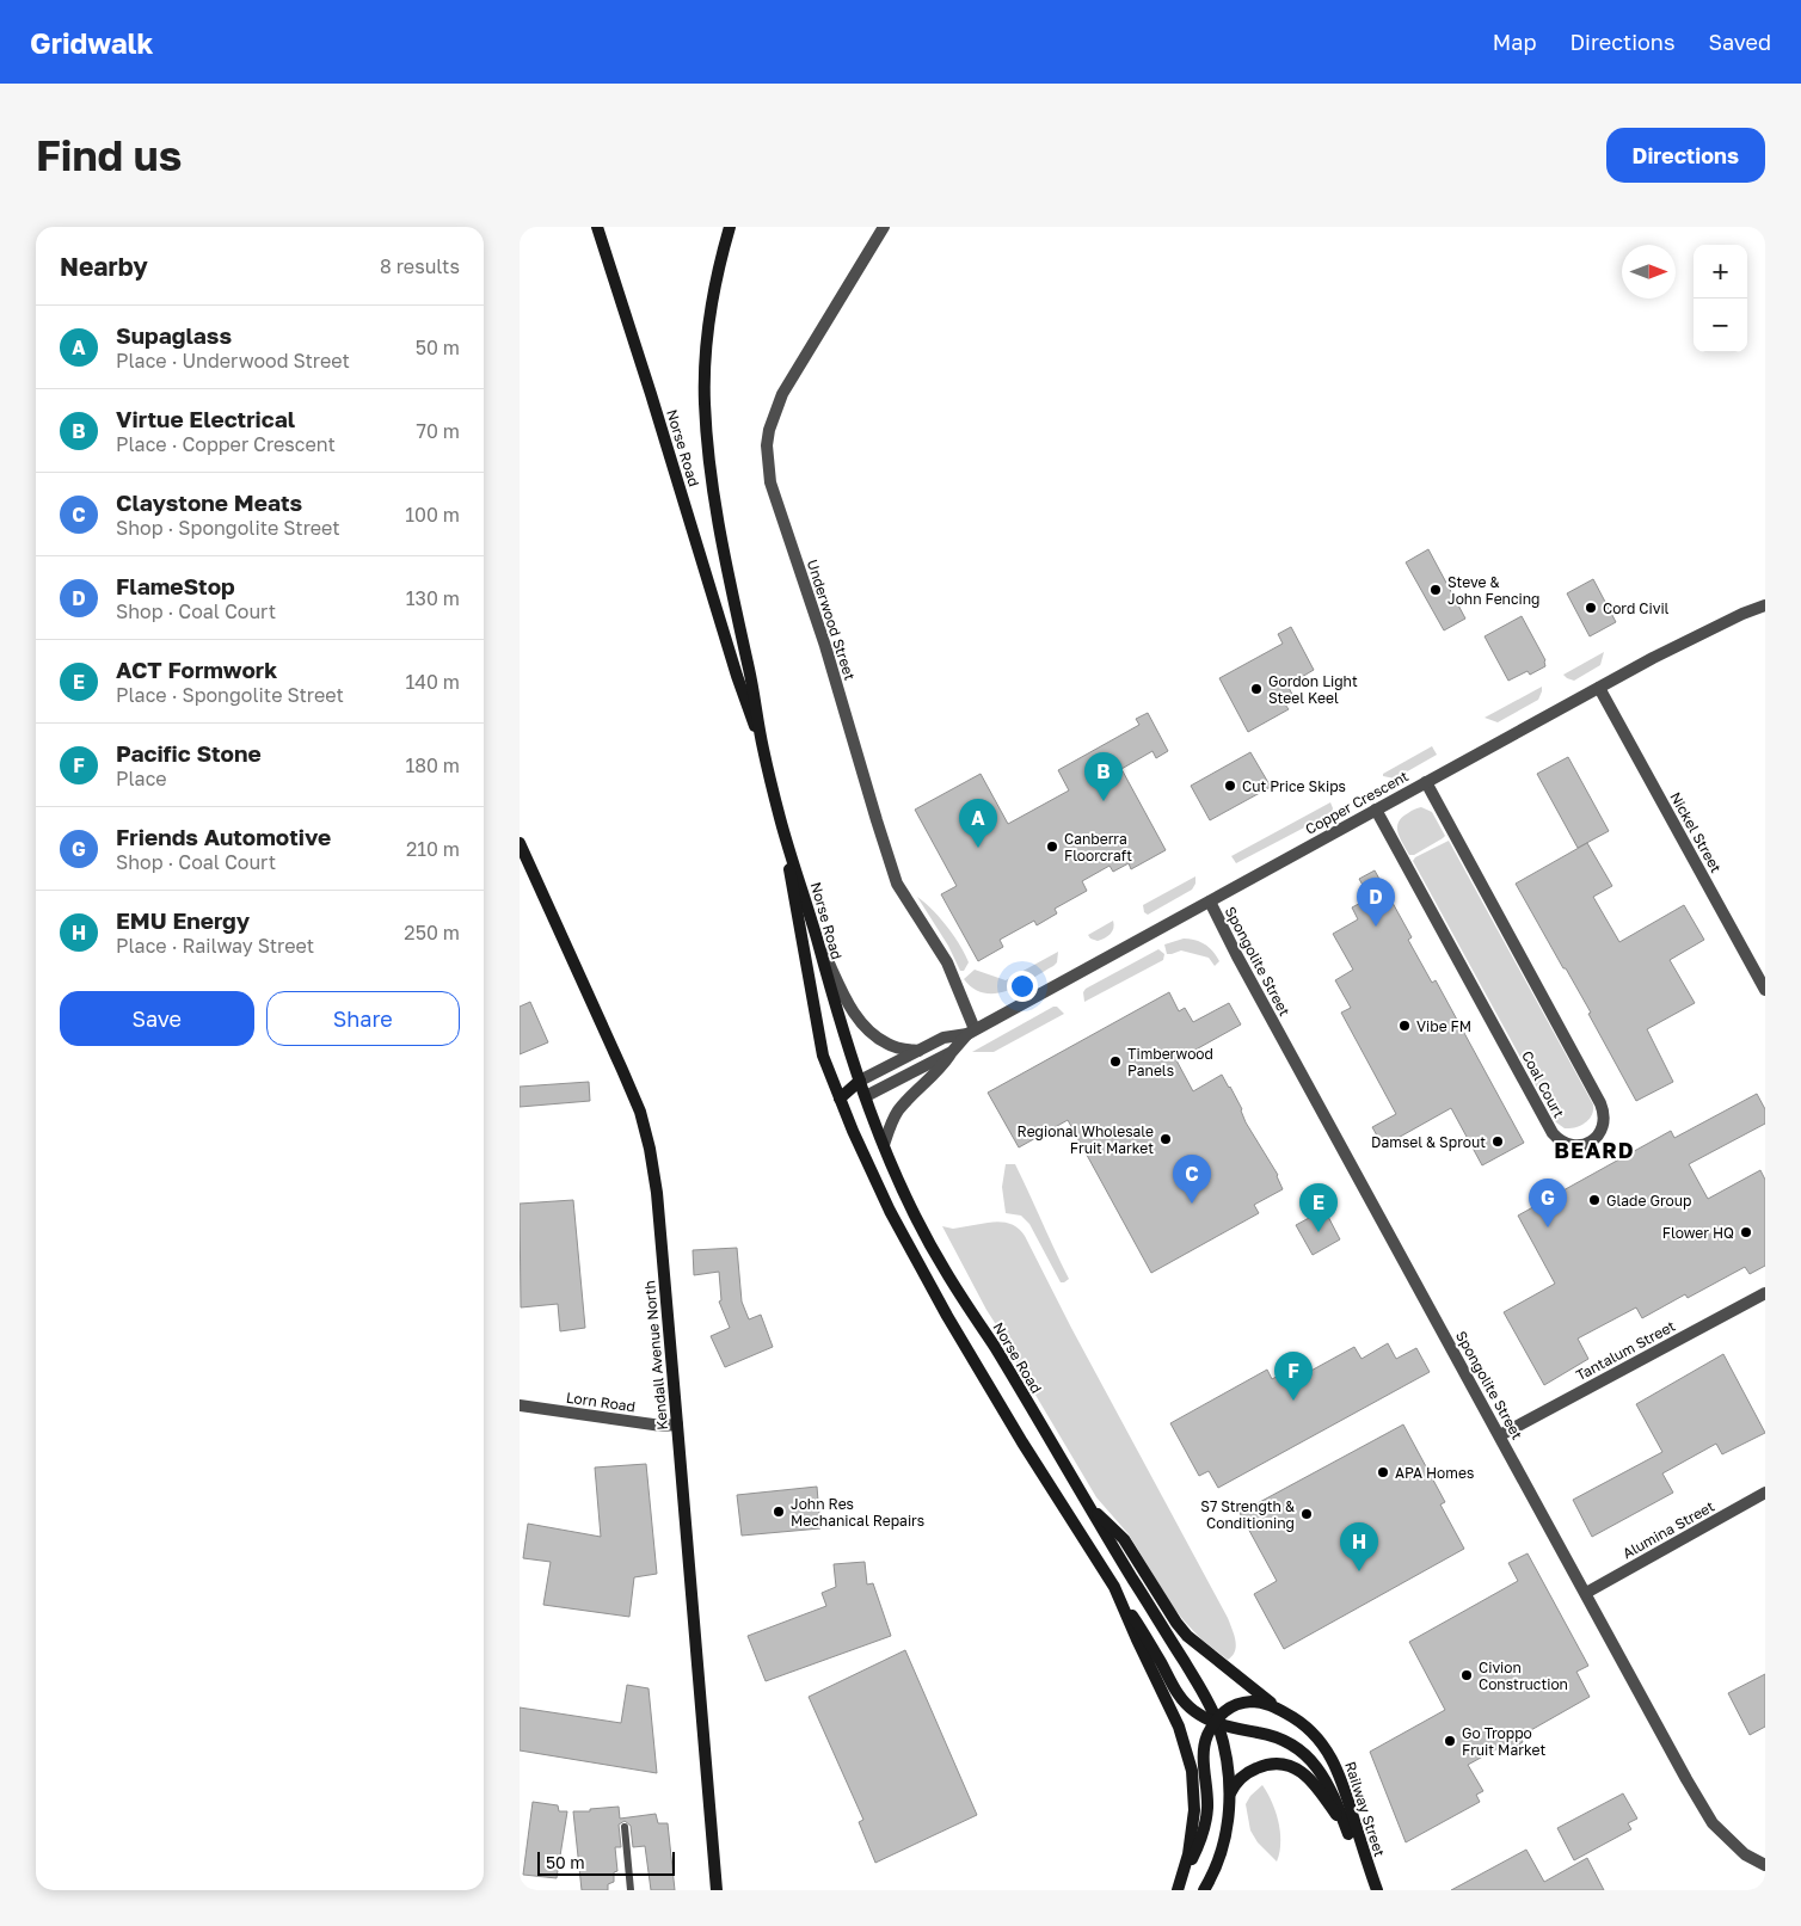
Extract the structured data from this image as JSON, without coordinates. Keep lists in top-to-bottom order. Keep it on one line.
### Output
{"streets":{"main road":["Norse Road","Kendall Avenue North","Railway Street"],"street":["Underwood Street","Copper Crescent","Nickel Street","Spongolite Street","Coal Court","Tantalum Street","Lorn Road","Alumina Street"]},"crossings":[["Norse Road","Copper Crescent"],["Norse Road","Railway Street"],["Underwood Street","Copper Crescent"],["Copper Crescent","Nickel Street"],["Copper Crescent","Spongolite Street"],["Copper Crescent","Coal Court"],["Spongolite Street","Tantalum Street"],["Spongolite Street","Alumina Street"],["Kendall Avenue North","Lorn Road"]],"districts":["BEARD"],"places":["Steve & John Fencing","Cord Civil","Gordon Light Steel Keel","Cut Price Skips","Canberra Floorcraft","Vibe FM","Timberwood Panels","Regional Wholesale Fruit Market","Damsel & Sprout","Glade Group","Flower HQ","APA Homes","John Res Mechanical Repairs","S7 Strength & Conditioning","Civion Construction","Go Troppo Fruit Market"],"scale_bar":"50 m","north":"right","page":{"header":"Gridwalk","nav":["Map","Directions","Saved"],"buttons":["Directions",["Save","Share"]],"title":"Find us","heading":["Nearby","8 results"],"map_buttons":["+","−"],"list":[{"mark":"A","name":"Supaglass","note":"Place · Underwood Street","value":"50 m"},{"mark":"B","name":"Virtue Electrical","note":"Place · Copper Crescent","value":"70 m"},{"mark":"C","name":"Claystone Meats","note":"Shop · Spongolite Street","value":"100 m"},{"mark":"D","name":"FlameStop","note":"Shop · Coal Court","value":"130 m"},{"mark":"E","name":"ACT Formwork","note":"Place · Spongolite Street","value":"140 m"},{"mark":"F","name":"Pacific Stone","note":"Place","value":"180 m"},{"mark":"G","name":"Friends Automotive","note":"Shop · Coal Court","value":"210 m"},{"mark":"H","name":"EMU Energy","note":"Place · Railway Street","value":"250 m"}],"pins":["B","A","D","C","G","E","F","H"],"scale":"50 m"}}
